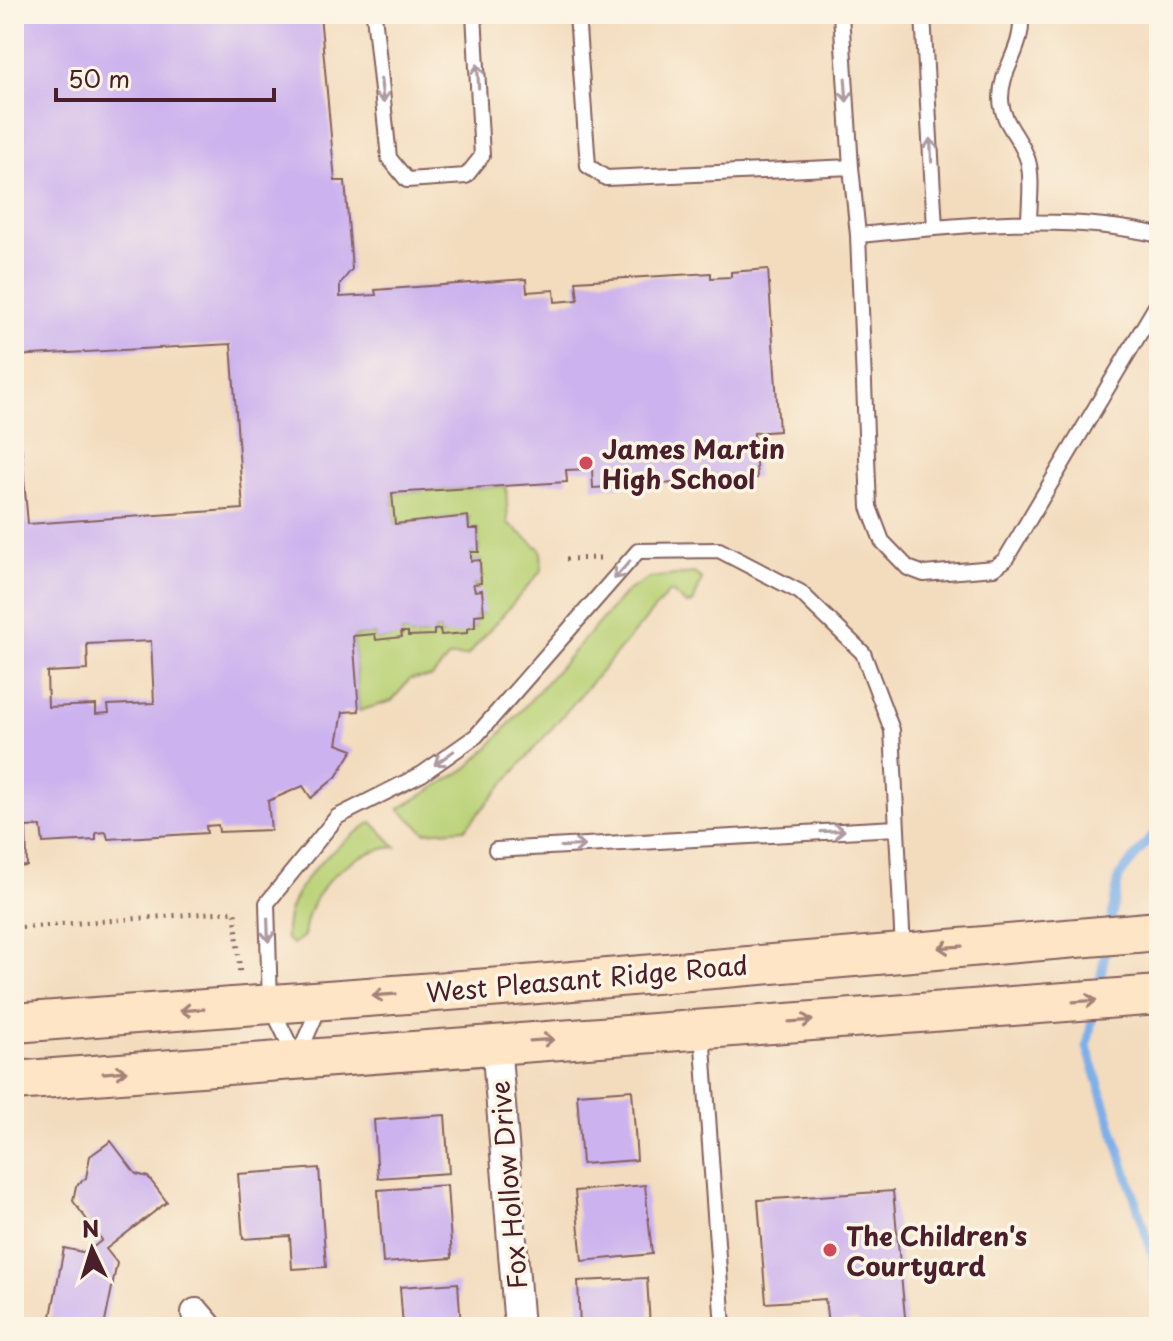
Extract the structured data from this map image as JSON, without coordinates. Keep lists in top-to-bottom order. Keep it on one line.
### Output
{"streets":{"main road":["West Pleasant Ridge Road"],"street":["Fox Hollow Drive"]},"places":["James Martin High School","The Children's Courtyard"],"scale_bar":"50 m","north":"top"}
